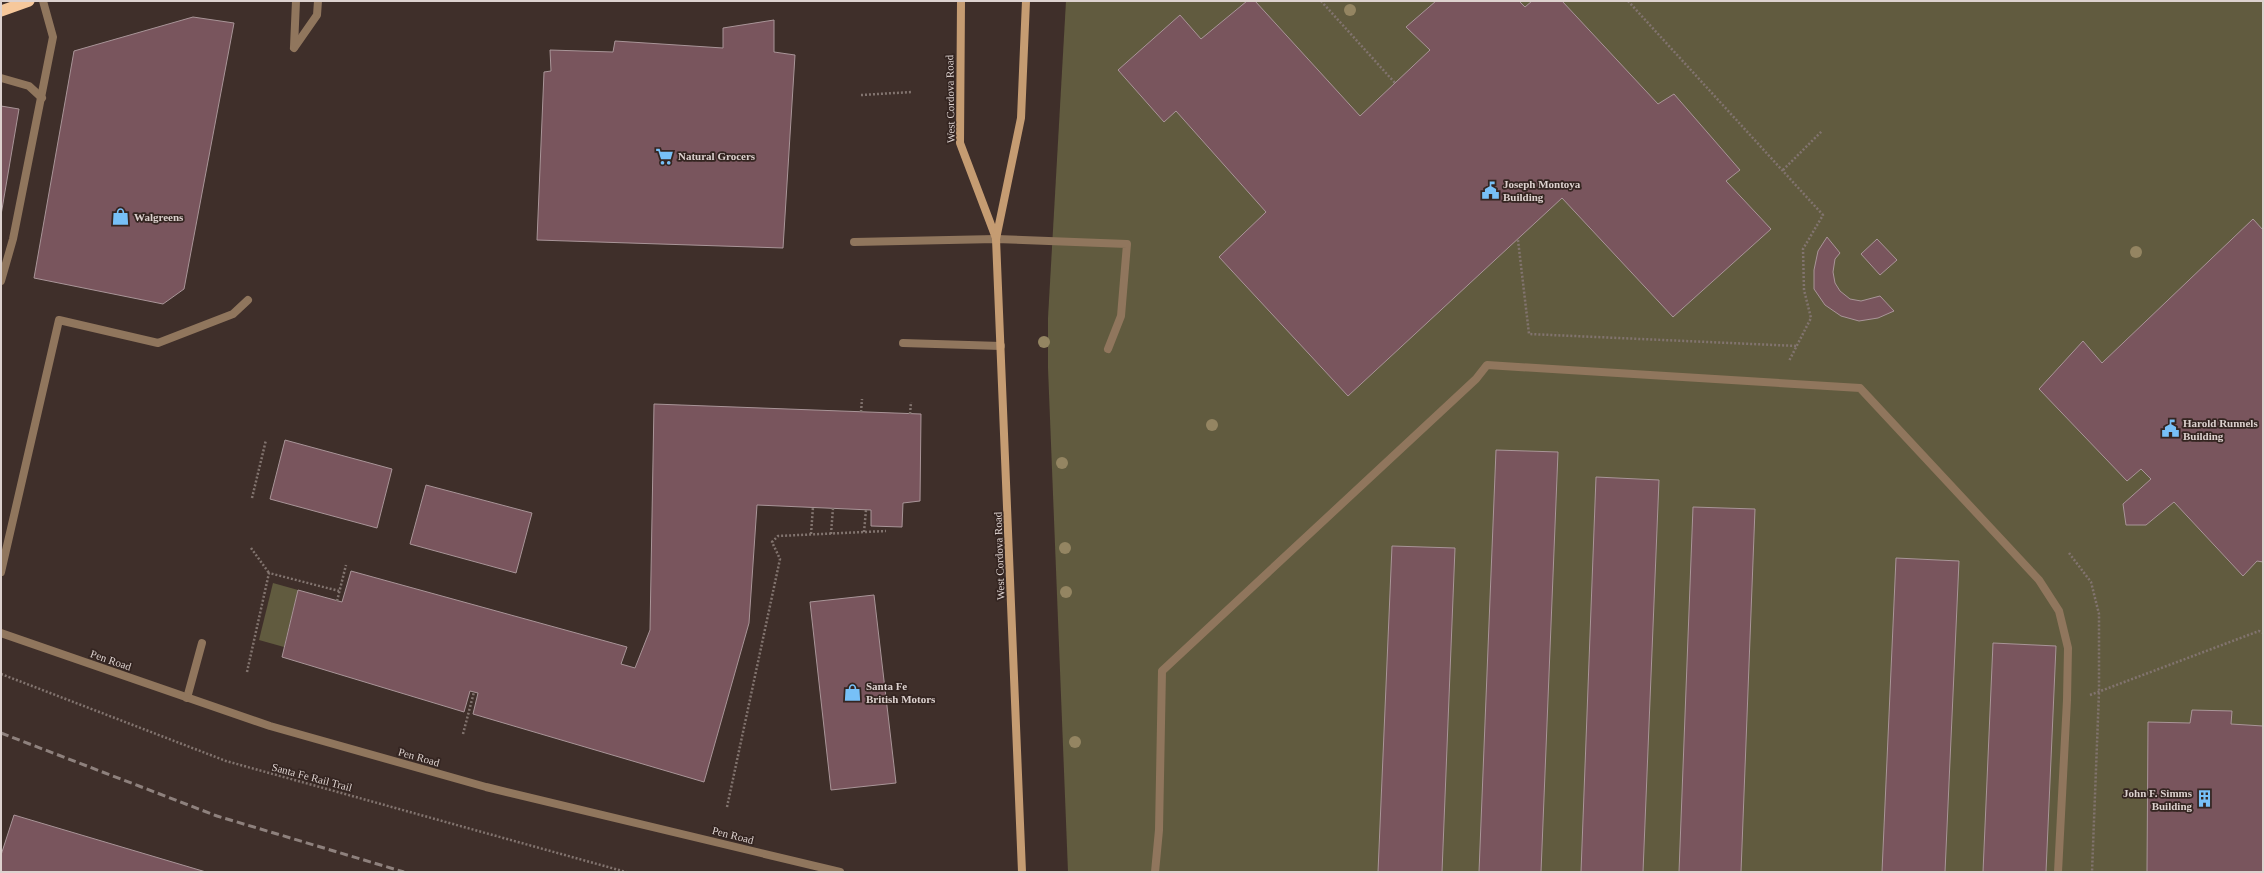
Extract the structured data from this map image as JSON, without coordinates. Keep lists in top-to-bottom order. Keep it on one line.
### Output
{"streets":{"main road":["West Cordova Road"],"street":["Pen Road"],"path":["Santa Fe Rail Trail"]},"places":{"supermarket":["Natural Grocers"],"public building":["Joseph Montoya Building","Harold Runnels Building"],"shop":["Walgreens","Santa Fe British Motors"],"building":["John F. Simms Building"]}}
